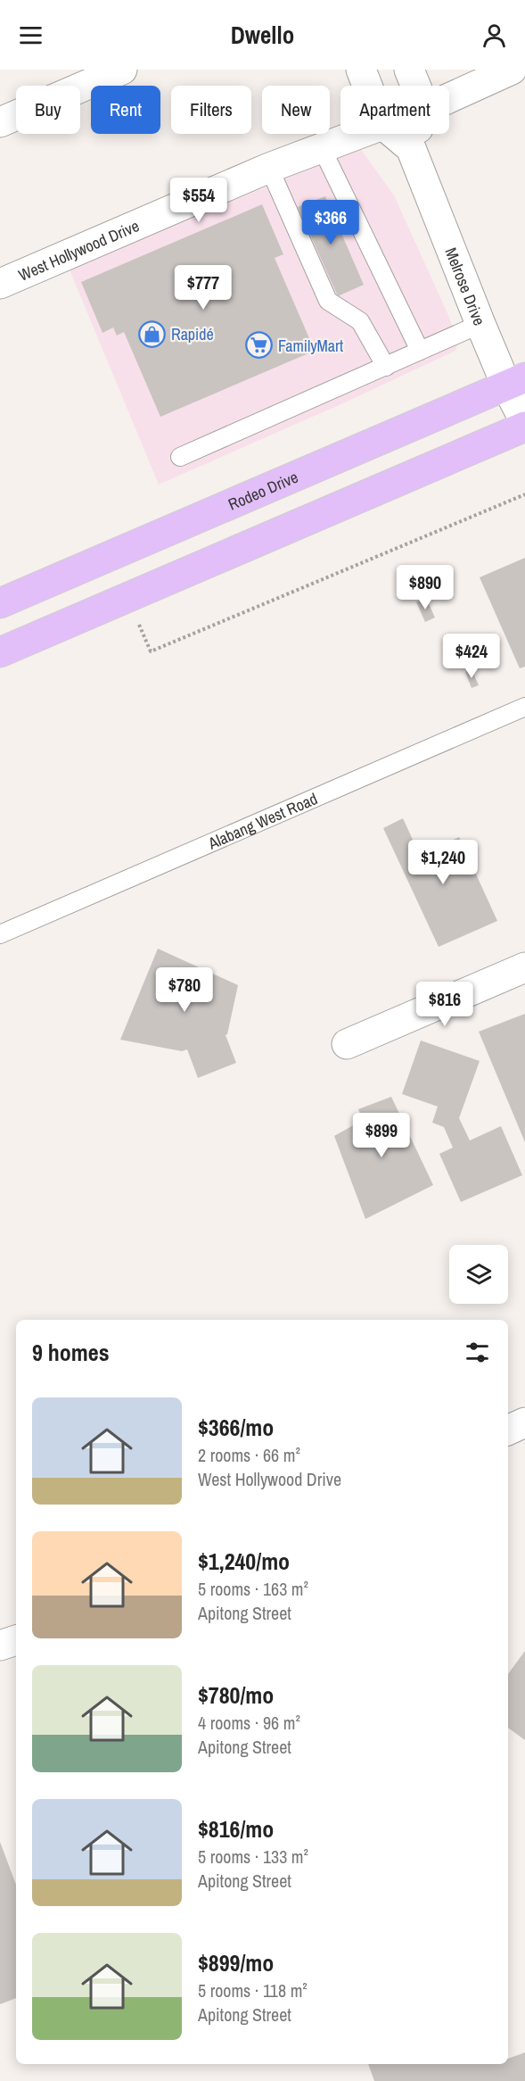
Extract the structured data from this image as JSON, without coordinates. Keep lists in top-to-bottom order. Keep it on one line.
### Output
{"streets":{"main road":["Rodeo Drive"],"street":["West Hollywood Drive","Melrose Drive"],"lane":["Alabang West Road"]},"crossings":[["Melrose Drive","Rodeo Drive"]],"places":{"shop":["Rapidé"],"supermarket":["FamilyMart"]},"page":{"header":"Dwello","chip":["Buy","Rent","Filters","New","Apartment"],"price":["$554","$366","$777","$890","$424","$1,240","$780","$816","$899"],"heading":"9 homes","list":[{"name":"$366/mo","note":"2 rooms · 66 m² · West Hollywood Drive"},{"name":"$1,240/mo","note":"5 rooms · 163 m² · Apitong Street"},{"name":"$780/mo","note":"4 rooms · 96 m² · Apitong Street"},{"name":"$816/mo","note":"5 rooms · 133 m² · Apitong Street"},{"name":"$899/mo","note":"5 rooms · 118 m² · Apitong Street"}]}}
